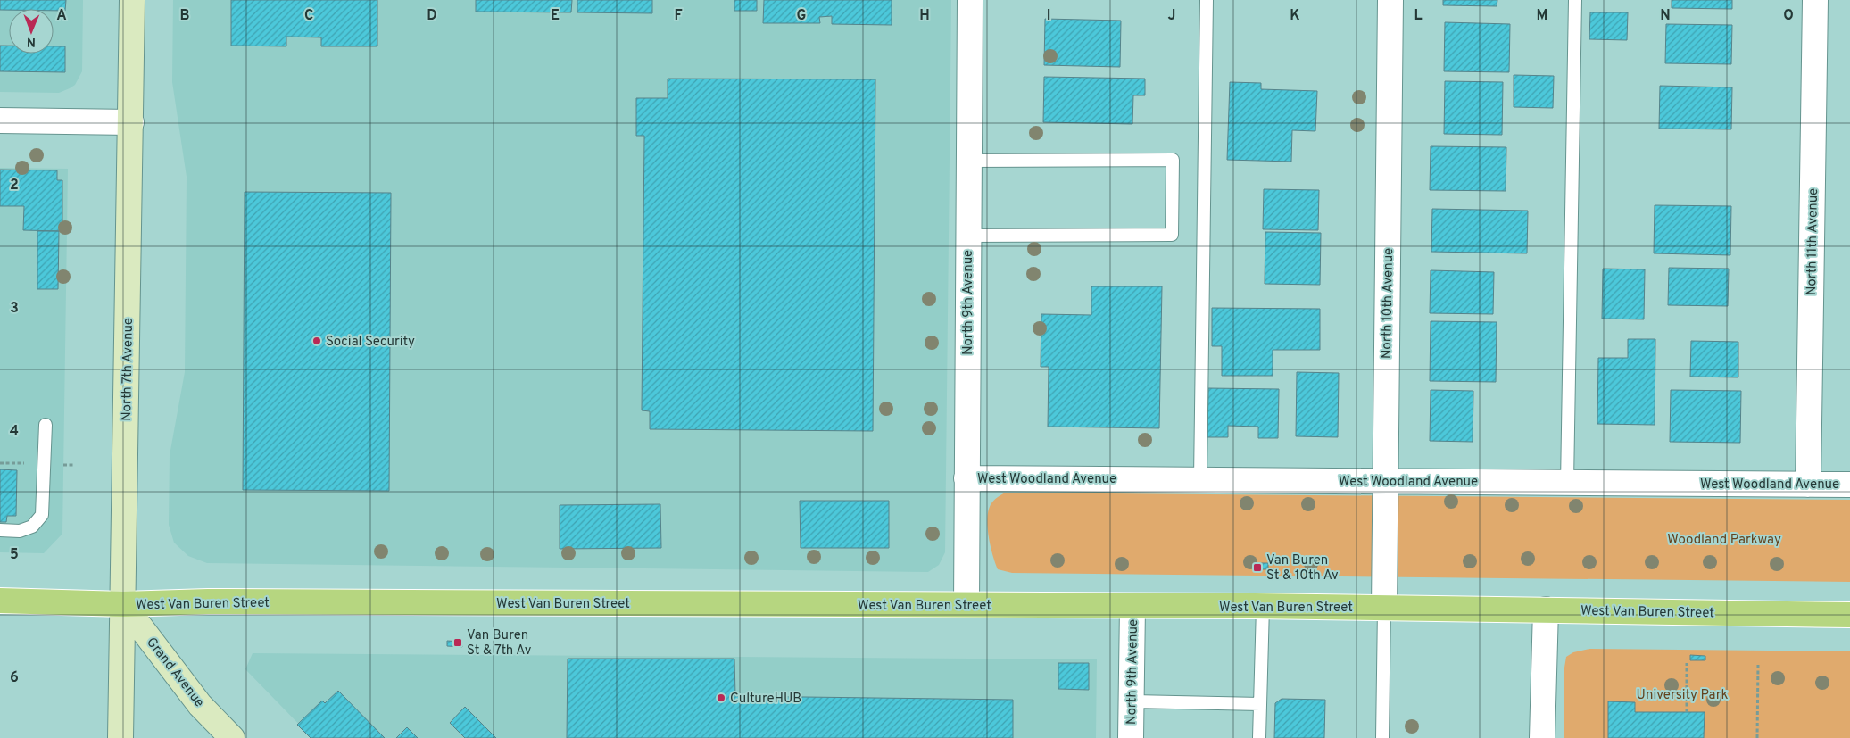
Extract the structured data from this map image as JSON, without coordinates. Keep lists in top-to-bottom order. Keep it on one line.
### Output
{"streets":{"main road":["North 7th Avenue","West Van Buren Street","Grand Avenue"],"street":["North 11th Avenue","North 9th Avenue","North 10th Avenue","West Woodland Avenue"]},"crossings":[["North 11th Avenue","West Woodland Avenue"],["North 9th Avenue","West Woodland Avenue"],["North 9th Avenue","West Van Buren Street"],["North 10th Avenue","West Woodland Avenue"],["North 10th Avenue","West Van Buren Street"],["North 7th Avenue","West Van Buren Street"],["North 7th Avenue","Grand Avenue"],["West Van Buren Street","Grand Avenue"]],"parks":["Woodland Parkway","University Park"],"places":{"other":["Social Security","CultureHUB"],"transit":["Van Buren St & 10th Av","Van Buren St & 7th Av"]},"north":"bottom","grid":{"columns":["A","B","C","D","E","F","G","H","I","J","K","L","M","N","O"],"rows":["2","3","4","5","6"]}}
